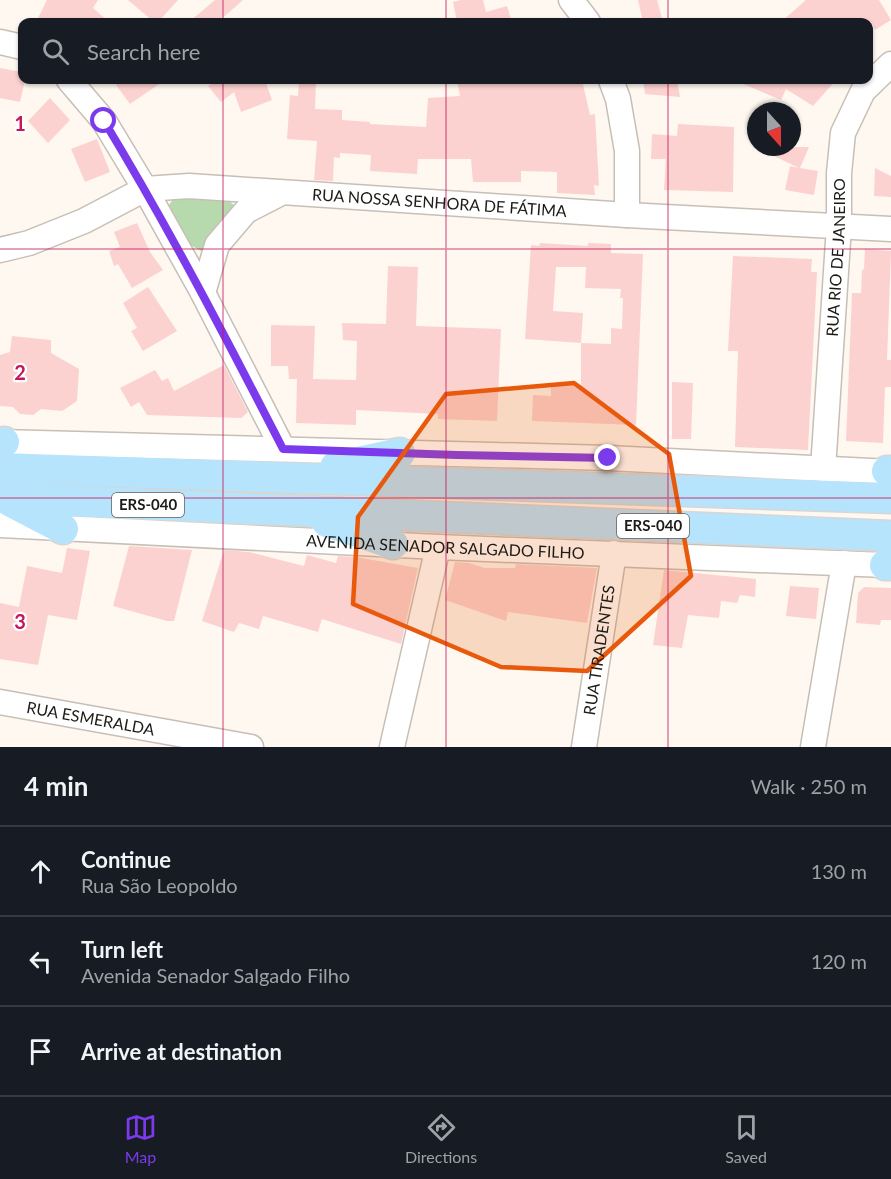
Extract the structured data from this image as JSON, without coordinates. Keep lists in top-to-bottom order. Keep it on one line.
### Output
{"streets":{"main road":["ERS-040","AVENIDA SENADOR SALGADO FILHO"],"street":["RUA NOSSA SENHORA DE FÁTIMA","RUA RIO DE JANEIRO","RUA TIRADENTES","RUA ESMERALDA"]},"crossings":[["RUA NOSSA SENHORA DE FÁTIMA","RUA RIO DE JANEIRO"],["AVENIDA SENADOR SALGADO FILHO","RUA TIRADENTES"]],"north":"bottom","page":{"search":"Search here","heading":["4 min","Walk · 250 m"],"list":[["Continue","Rua São Leopoldo","130 m"],["Turn left","Avenida Senador Salgado Filho","120 m"],"Arrive at destination"],"nav":["Map","Directions","Saved"]},"grid":{"rows":["1","2","3"]}}
